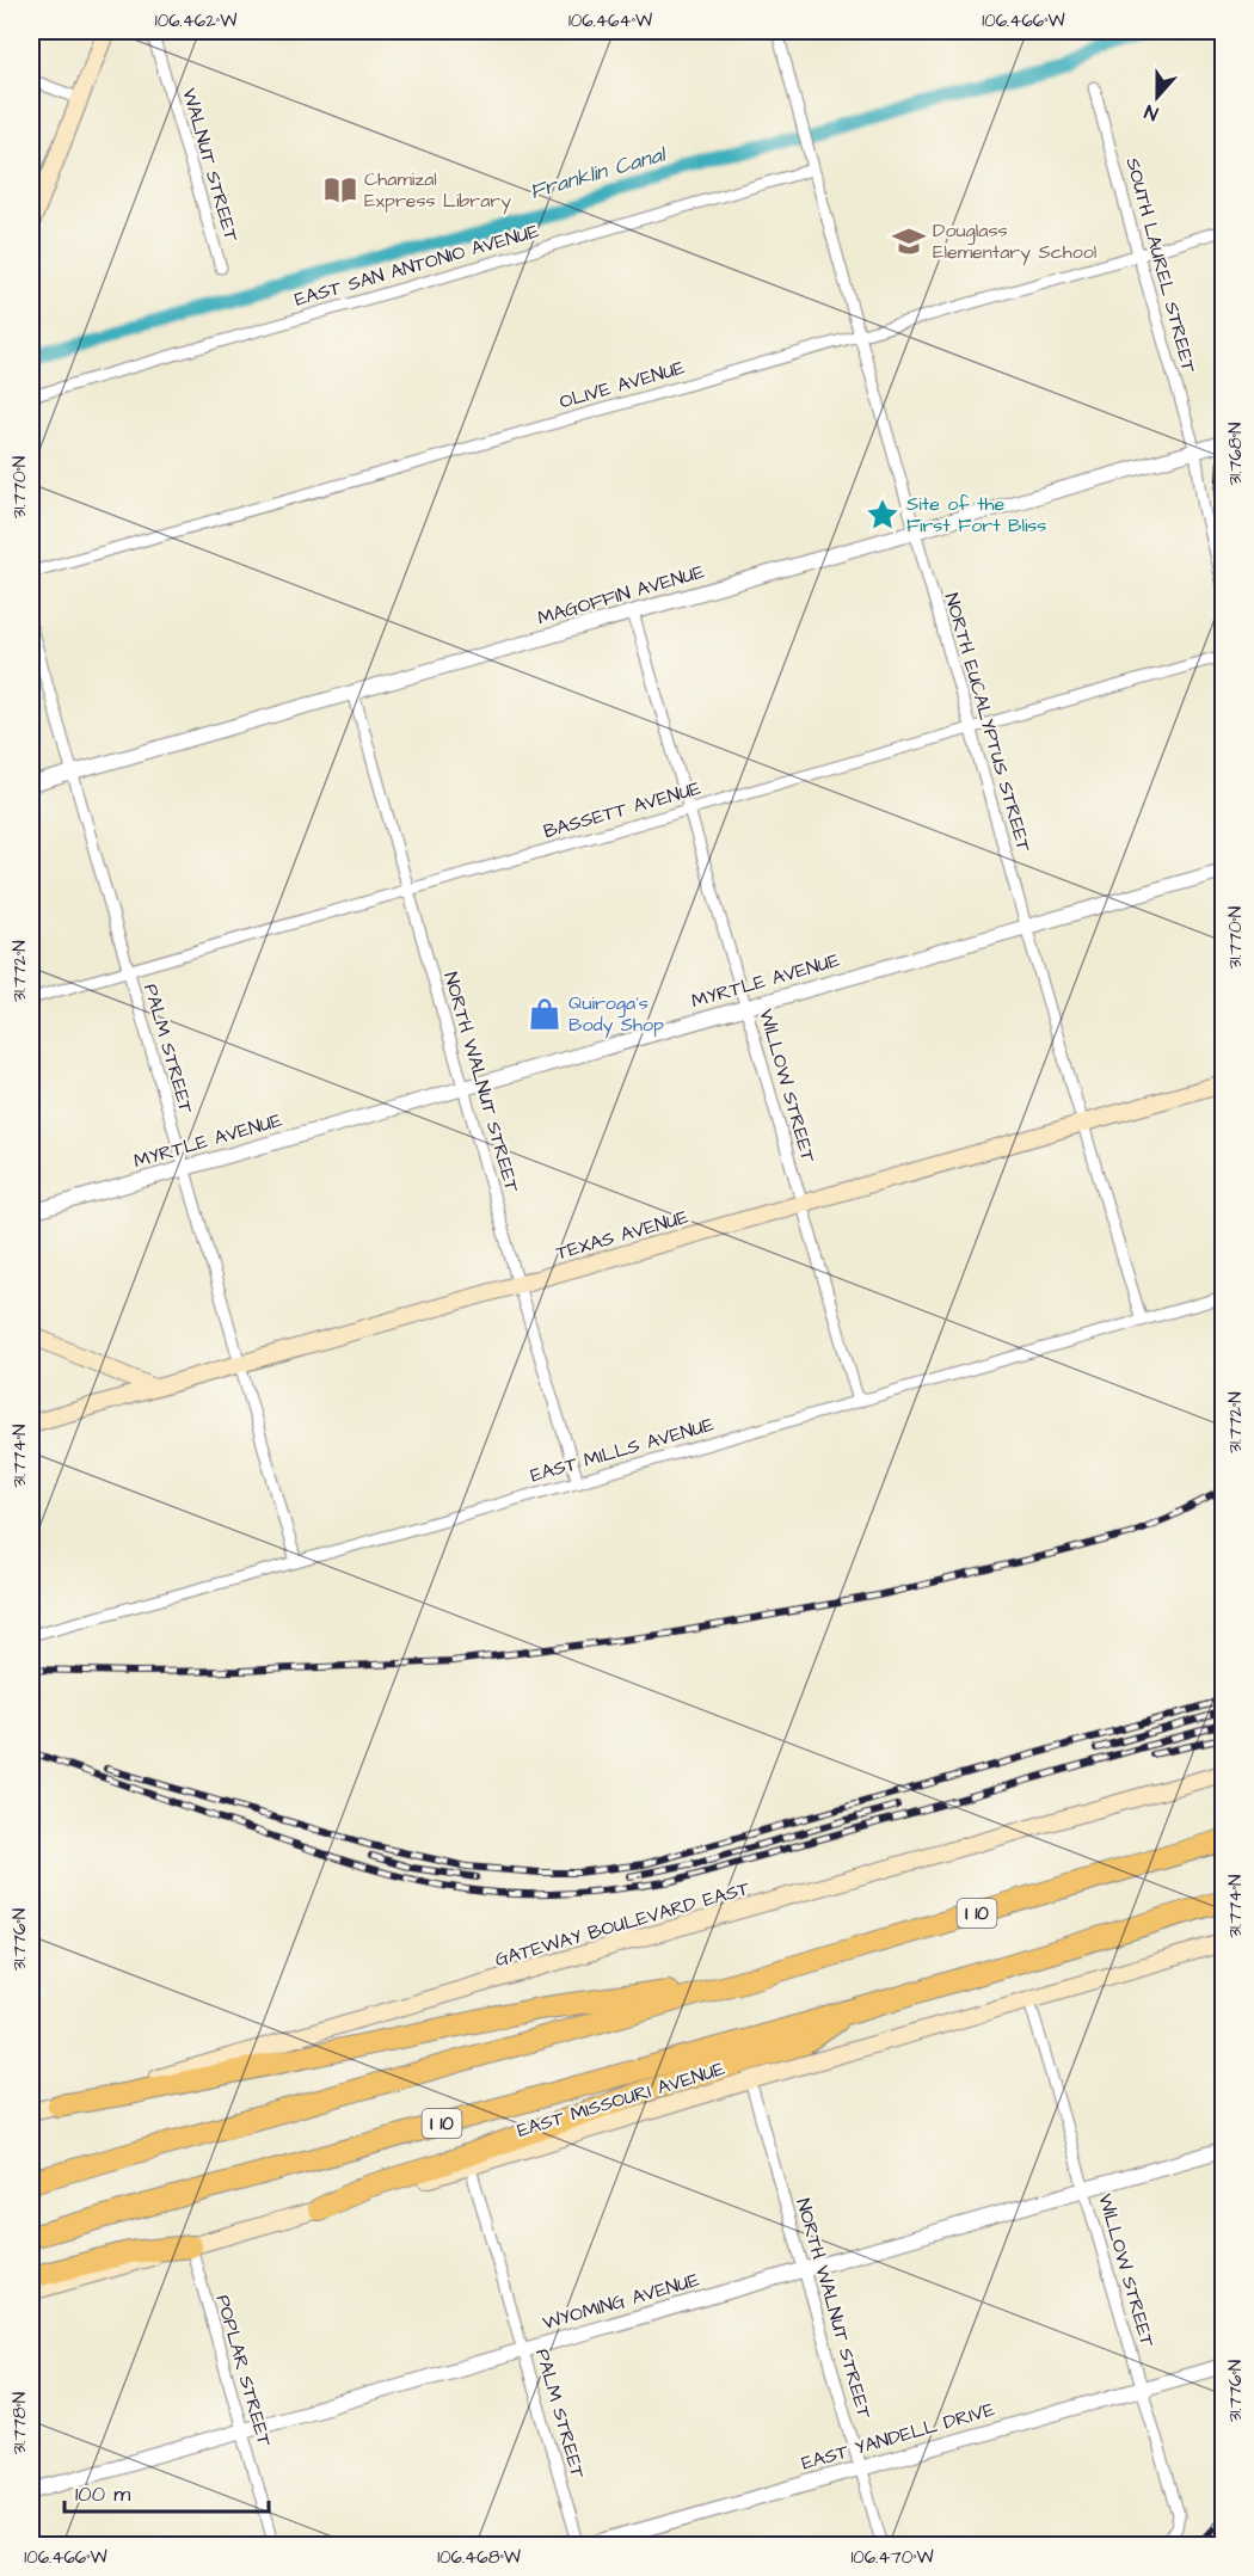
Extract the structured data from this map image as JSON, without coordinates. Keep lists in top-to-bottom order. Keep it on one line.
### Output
{"streets":{"highway":["I 10"],"main road":["TEXAS AVENUE","GATEWAY BOULEVARD EAST","EAST MISSOURI AVENUE"],"street":["WALNUT STREET","EAST SAN ANTONIO AVENUE","SOUTH LAUREL STREET","OLIVE AVENUE","MAGOFFIN AVENUE","NORTH EUCALYPTUS STREET","BASSETT AVENUE","MYRTLE AVENUE","PALM STREET","NORTH WALNUT STREET","WILLOW STREET","EAST MILLS AVENUE","WYOMING AVENUE","POPLAR STREET","EAST YANDELL DRIVE"]},"crossings":[["EAST SAN ANTONIO AVENUE","NORTH EUCALYPTUS STREET"],["SOUTH LAUREL STREET","OLIVE AVENUE"],["SOUTH LAUREL STREET","MAGOFFIN AVENUE"],["OLIVE AVENUE","NORTH EUCALYPTUS STREET"],["MAGOFFIN AVENUE","NORTH EUCALYPTUS STREET"],["MAGOFFIN AVENUE","PALM STREET"],["MAGOFFIN AVENUE","NORTH WALNUT STREET"],["MAGOFFIN AVENUE","WILLOW STREET"],["NORTH EUCALYPTUS STREET","BASSETT AVENUE"],["NORTH EUCALYPTUS STREET","MYRTLE AVENUE"],["NORTH EUCALYPTUS STREET","TEXAS AVENUE"],["NORTH EUCALYPTUS STREET","EAST MILLS AVENUE"],["BASSETT AVENUE","PALM STREET"],["BASSETT AVENUE","NORTH WALNUT STREET"],["BASSETT AVENUE","WILLOW STREET"],["MYRTLE AVENUE","PALM STREET"],["MYRTLE AVENUE","NORTH WALNUT STREET"],["MYRTLE AVENUE","WILLOW STREET"],["PALM STREET","TEXAS AVENUE"],["PALM STREET","EAST MILLS AVENUE"],["PALM STREET","EAST MISSOURI AVENUE"],["PALM STREET","WYOMING AVENUE"],["PALM STREET","EAST YANDELL DRIVE"],["NORTH WALNUT STREET","TEXAS AVENUE"],["NORTH WALNUT STREET","EAST MILLS AVENUE"],["NORTH WALNUT STREET","EAST MISSOURI AVENUE"],["NORTH WALNUT STREET","WYOMING AVENUE"],["NORTH WALNUT STREET","EAST YANDELL DRIVE"],["WILLOW STREET","TEXAS AVENUE"],["WILLOW STREET","EAST MILLS AVENUE"],["WILLOW STREET","EAST MISSOURI AVENUE"],["WILLOW STREET","WYOMING AVENUE"],["WILLOW STREET","EAST YANDELL DRIVE"],["EAST MISSOURI AVENUE","POPLAR STREET"],["WYOMING AVENUE","POPLAR STREET"]],"water":["Franklin Canal"],"places":{"library":["Chamizal Express Library"],"school or university":["Douglass Elementary School"],"place":["Site of the First Fort Bliss"],"shop":["Quiroga's Body Shop"]},"scale_bar":"100 m","north":"bottom","coordinates":["106.462°W","106.464°W","106.466°W","31.768°N","31.770°N","31.772°N","31.774°N","31.776°N","31.778°N","106.468°W","106.470°W"]}
